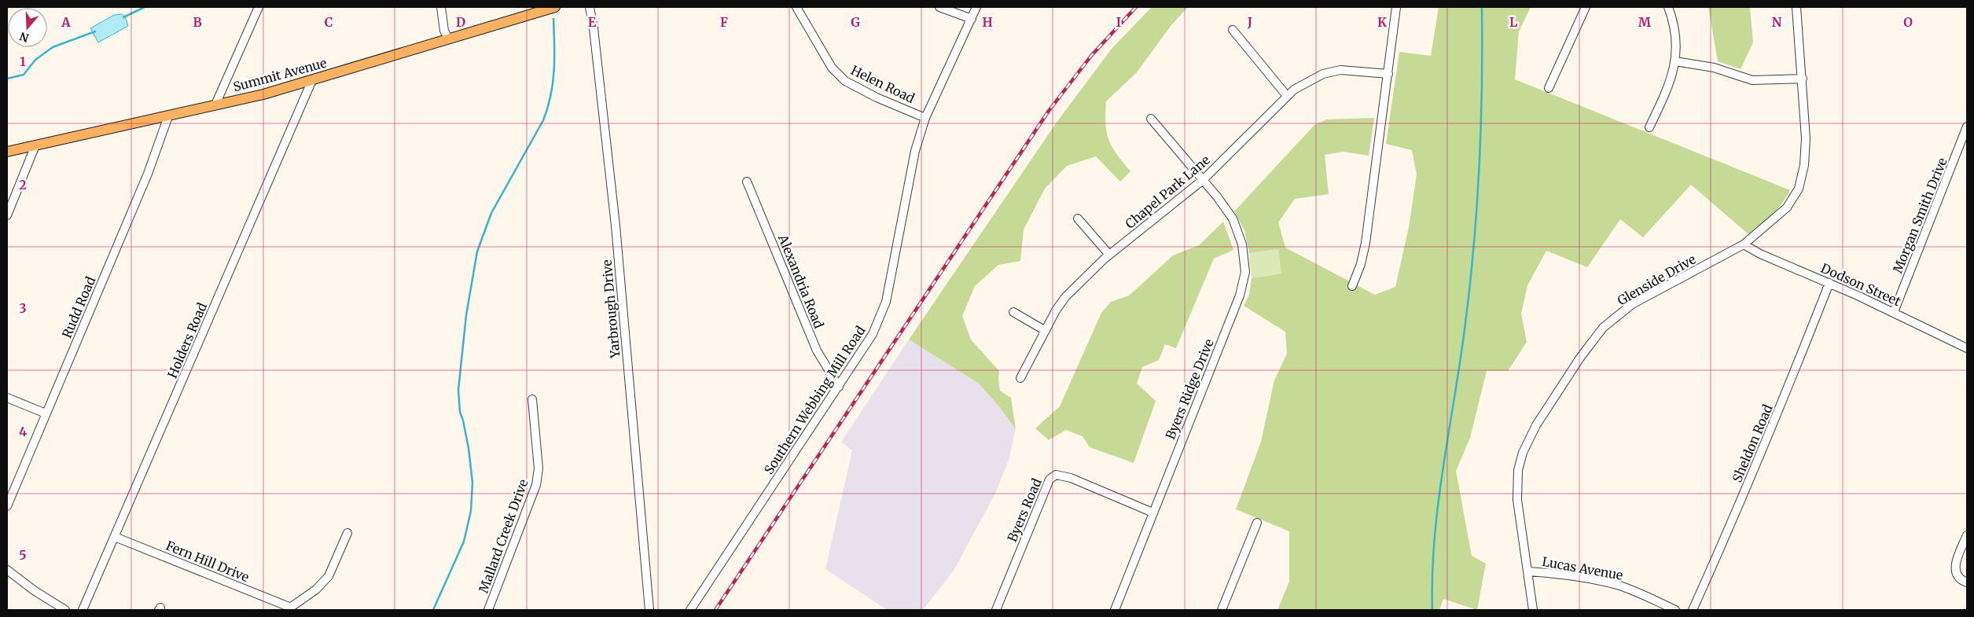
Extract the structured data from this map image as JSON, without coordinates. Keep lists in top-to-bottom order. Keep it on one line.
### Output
{"streets":{"main road":["Summit Avenue"],"street":["Helen Road","Chapel Park Lane","Morgan Smith Drive","Glenside Drive","Alexandria Road","Dodson Street","Rudd Road","Yarbrough Drive","Holders Road","Byers Ridge Drive","Southern Webbing Mill Road","Sheldon Road","Byers Road","Mallard Creek Drive","Fern Hill Drive","Lucas Avenue"]},"crossings":[["Summit Avenue","Rudd Road"],["Summit Avenue","Holders Road"],["Helen Road","Southern Webbing Mill Road"],["Chapel Park Lane","Byers Ridge Drive"],["Morgan Smith Drive","Dodson Street"],["Glenside Drive","Dodson Street"],["Glenside Drive","Lucas Avenue"],["Alexandria Road","Southern Webbing Mill Road"],["Dodson Street","Sheldon Road"],["Holders Road","Fern Hill Drive"],["Byers Ridge Drive","Byers Road"]],"north":"bottom","grid":{"columns":["A","B","C","D","E","F","G","H","I","J","K","L","M","N","O"],"rows":["1","2","3","4","5"]}}
